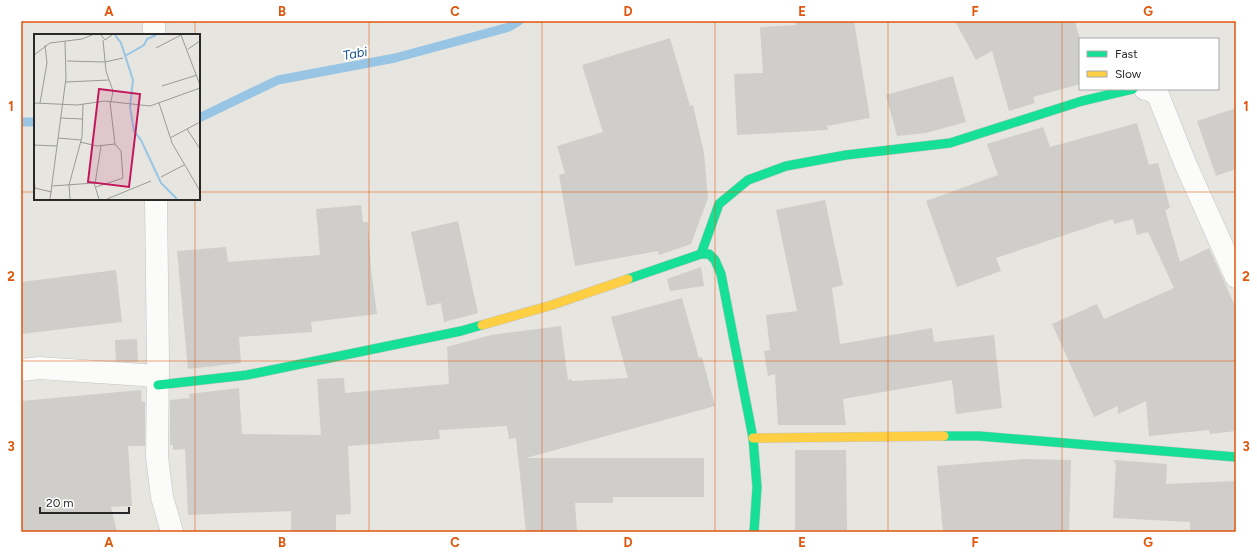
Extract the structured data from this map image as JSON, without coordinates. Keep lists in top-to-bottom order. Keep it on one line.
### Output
{"water":["Tabi"],"legend":["Fast","Slow"],"scale_bar":"20 m","grid":{"columns":["A","B","C","D","E","F","G"],"rows":["1","2","3"]}}
